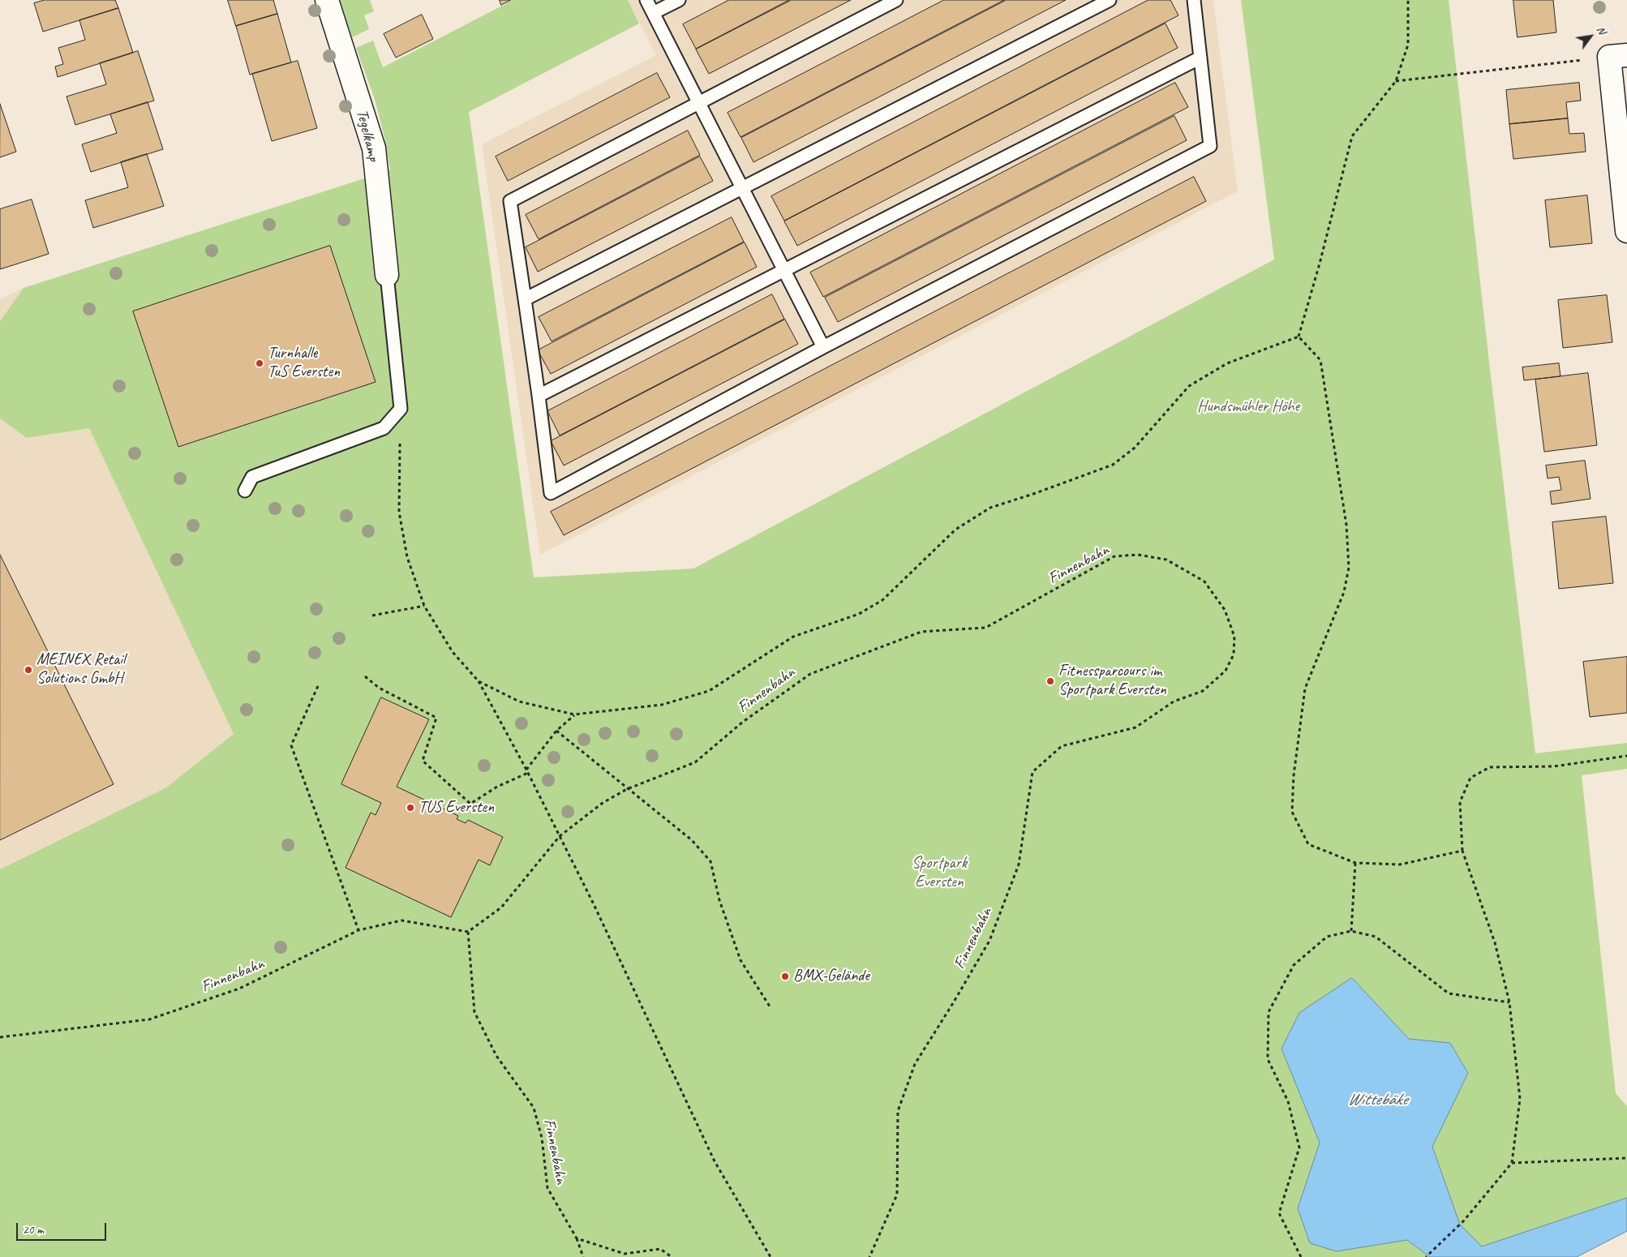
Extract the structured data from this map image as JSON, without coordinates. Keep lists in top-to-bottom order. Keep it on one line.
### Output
{"streets":{"street":["Tegelkamp"],"path":["Finnenbahn"]},"water":["Wittebäke"],"parks":["Hundsmühler Höhe","Sportpark Eversten"],"places":["Turnhalle TuS Eversten","MEINEX Retail Solutions GmbH","Fitnessparcours im Sportpark Eversten","TUS Eversten","BMX-Gelände"],"scale_bar":"20 m","north":"top right"}
